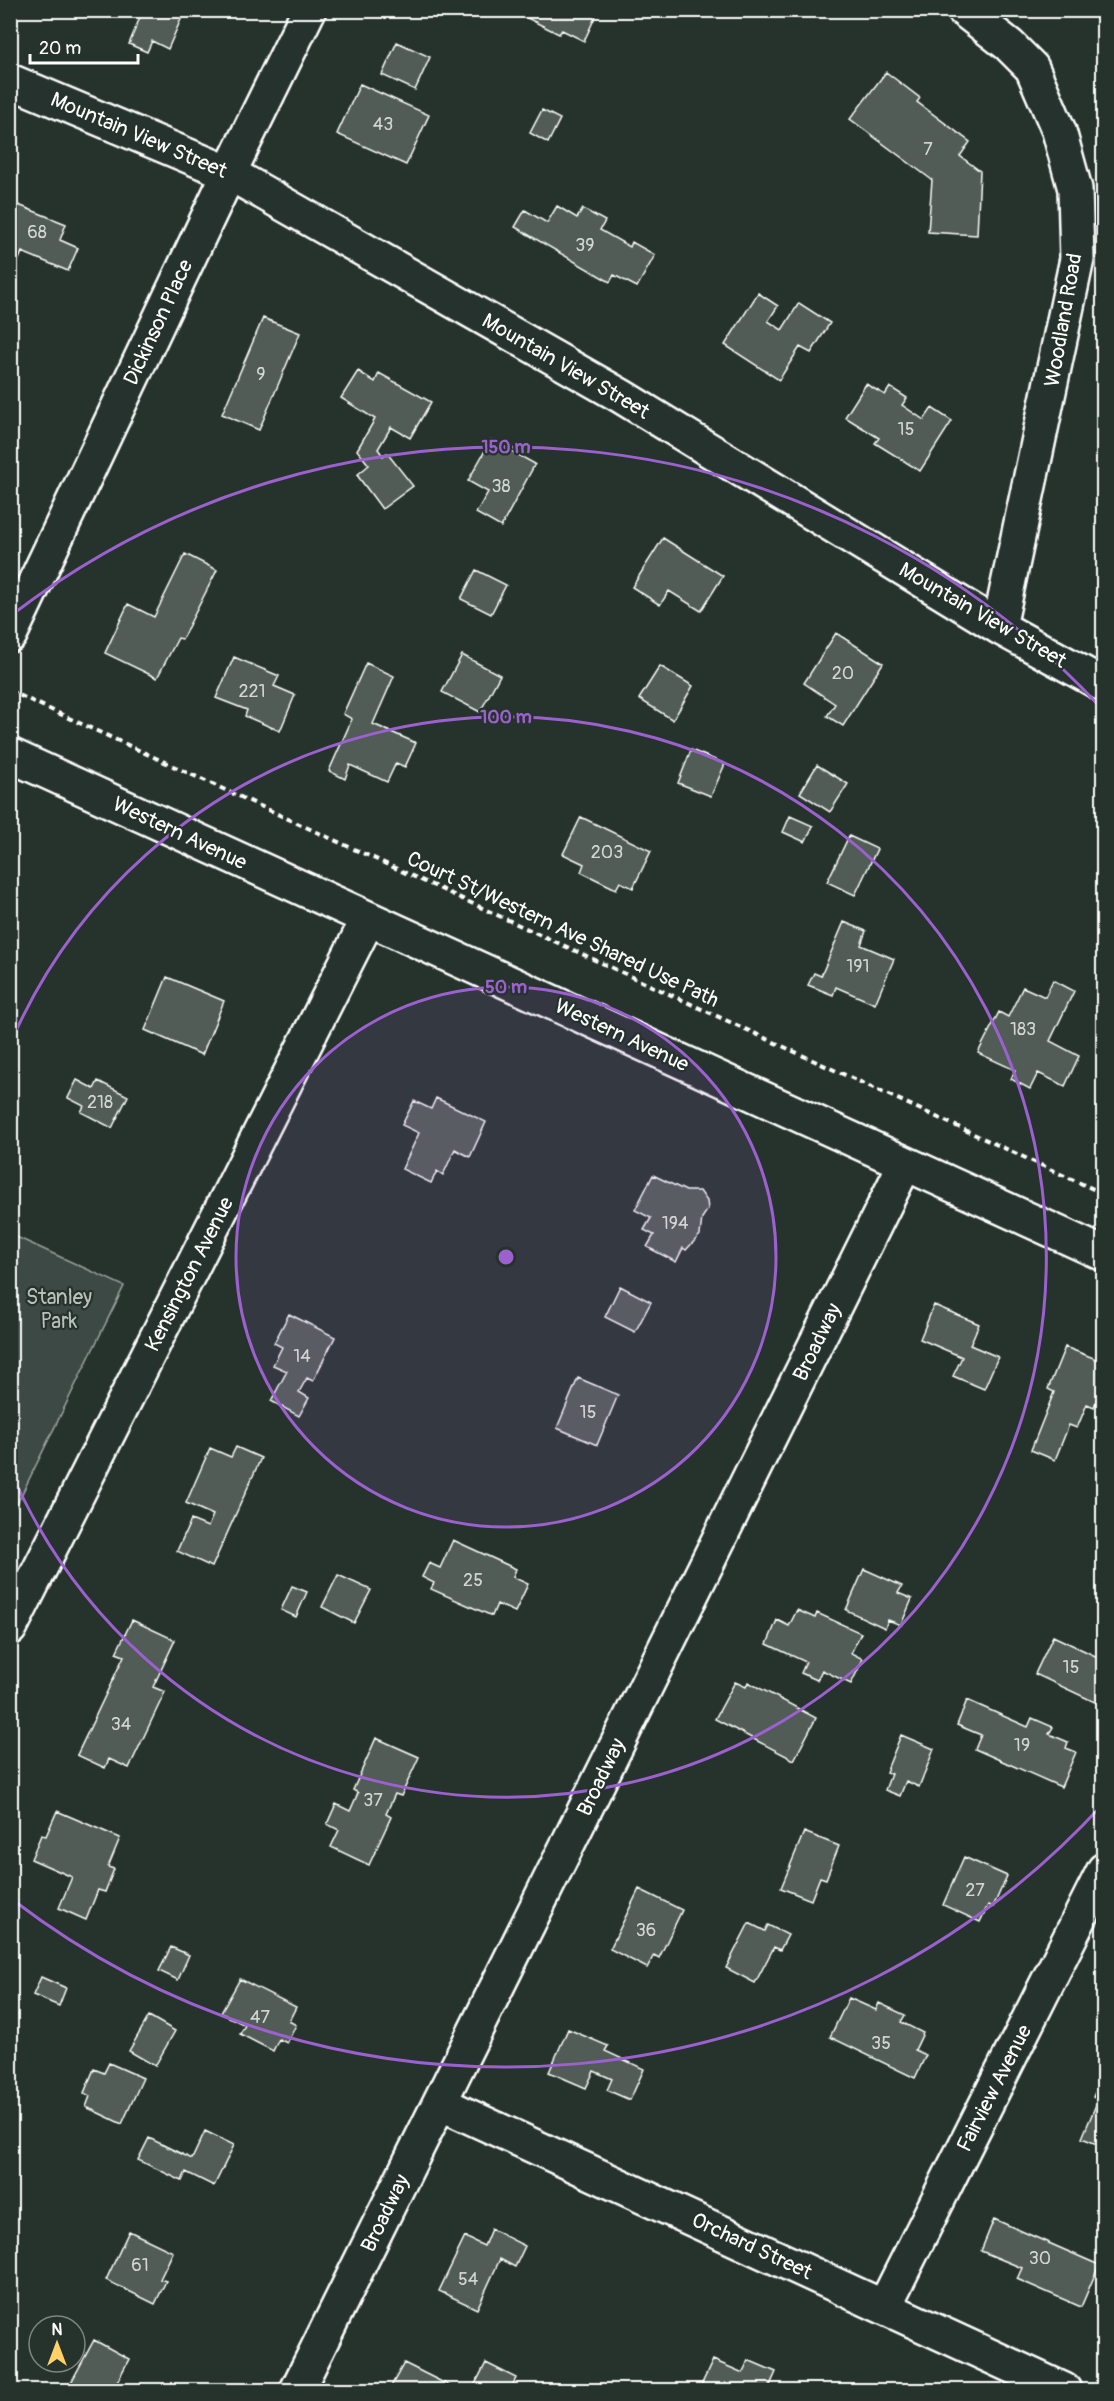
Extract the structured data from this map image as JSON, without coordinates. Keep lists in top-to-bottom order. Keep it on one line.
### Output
{"streets":{"street":["Mountain View Street","Woodland Road","Dickinson Place","Western Avenue","Kensington Avenue","Broadway","Fairview Avenue","Orchard Street"],"path":["Court St/Western Ave Shared Use Path"]},"crossings":[["Mountain View Street","Woodland Road"],["Mountain View Street","Dickinson Place"],["Western Avenue","Kensington Avenue"],["Western Avenue","Broadway"],["Broadway","Orchard Street"],["Fairview Avenue","Orchard Street"]],"parks":["Stanley Park"],"house_numbers":["43","7","68","39","9","15","38","20","221","203","191","183","218","194","14","15","25","15","34","19","37","27","36","47","35","30","61","54"],"scale_bar":"20 m","north":"top","rings":["150 m","100 m","50 m"]}
